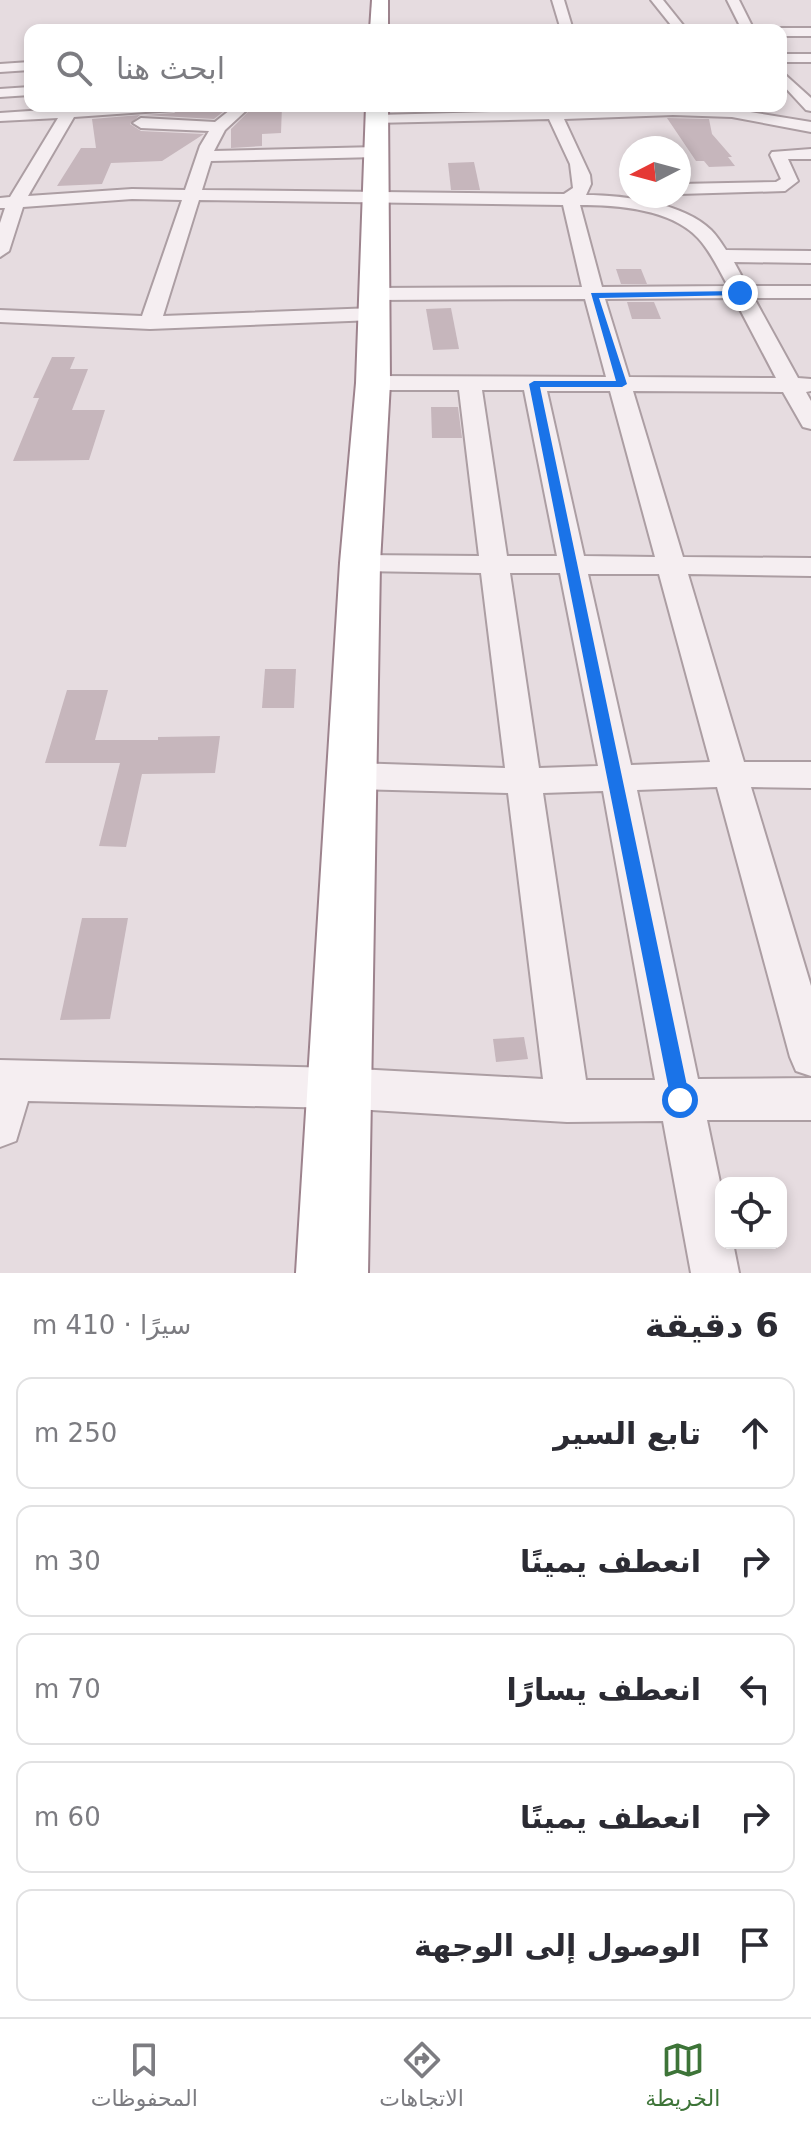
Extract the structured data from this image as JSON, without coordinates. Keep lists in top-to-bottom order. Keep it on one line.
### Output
{"north":"left","page":{"search":"ابحث هنا","heading":["6 دقيقة","سيرًا · 410 m"],"list":[["تابع السير","250 m"],["انعطف يمينًا","30 m"],["انعطف يسارًا","70 m"],["انعطف يمينًا","60 m"],"الوصول إلى الوجهة"],"nav":["الخريطة","الاتجاهات","المحفوظات"]}}
